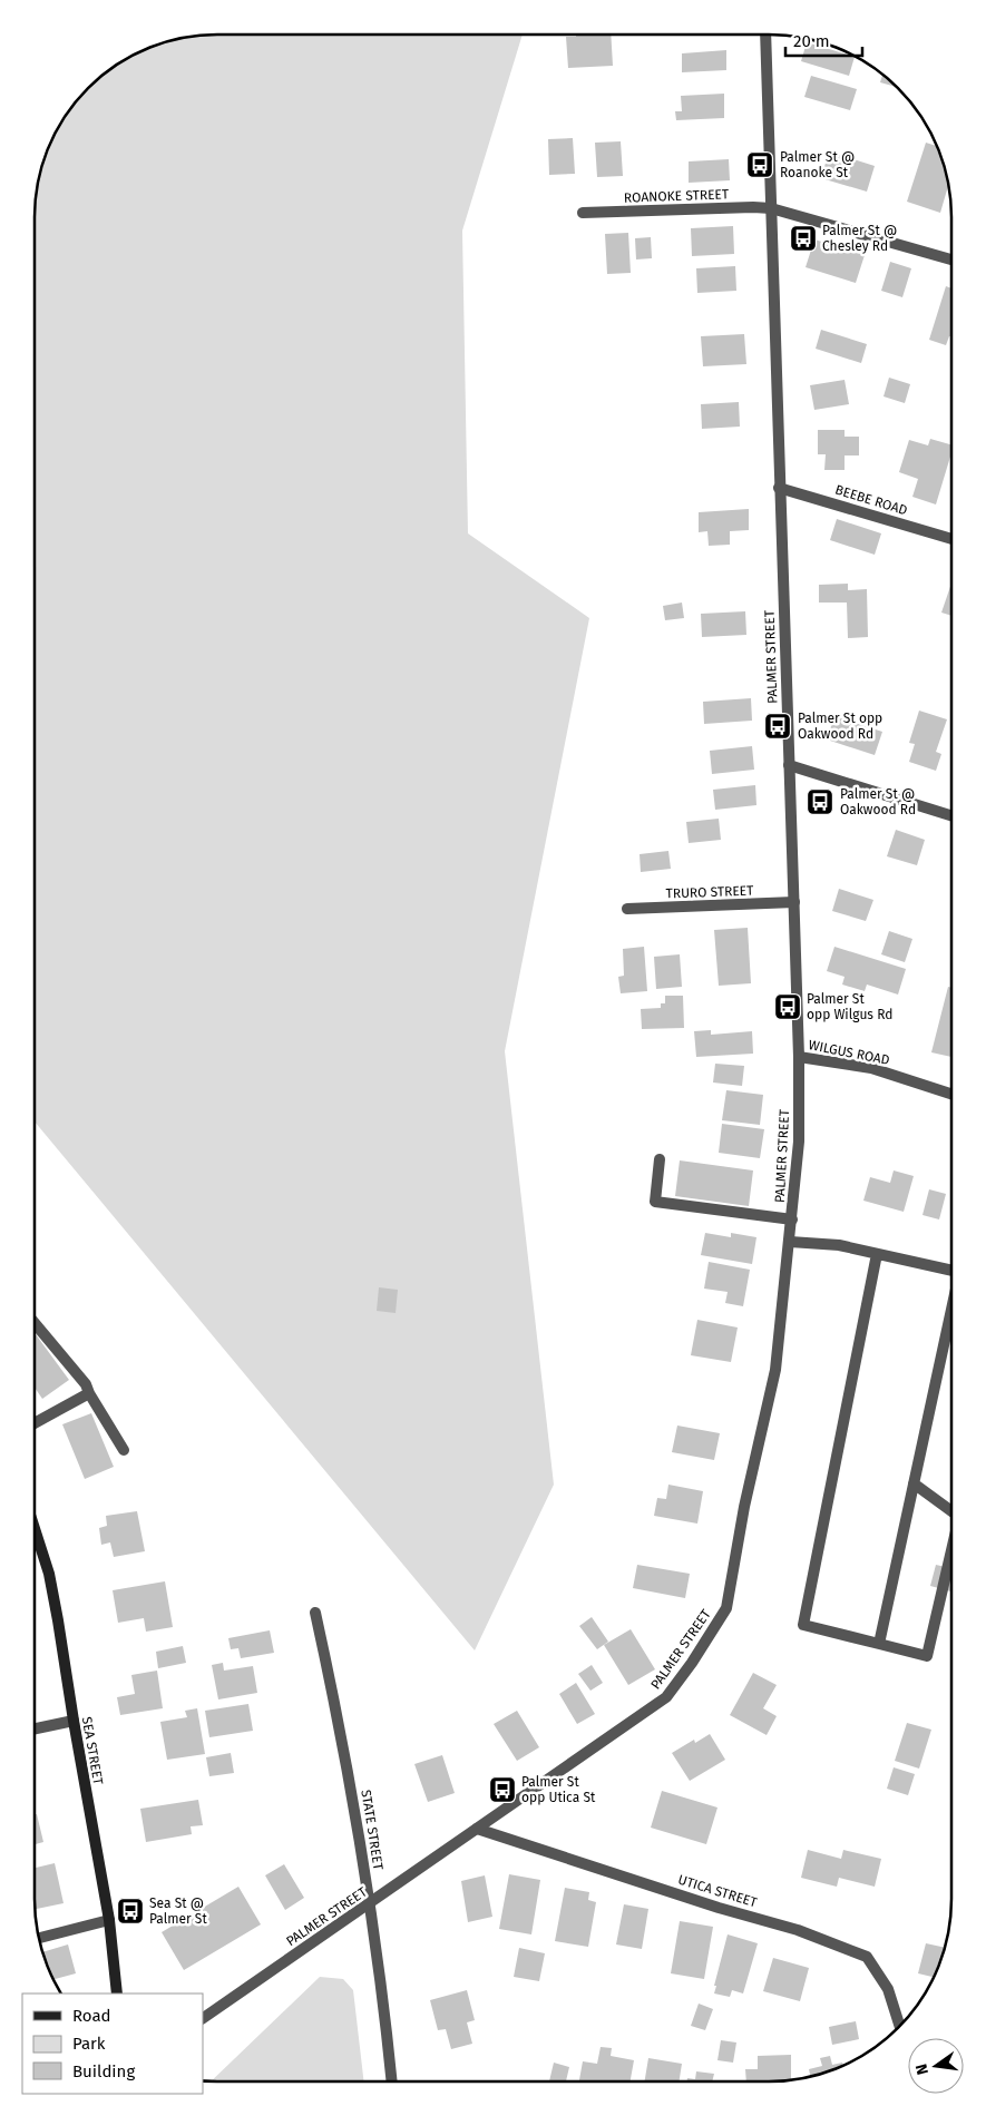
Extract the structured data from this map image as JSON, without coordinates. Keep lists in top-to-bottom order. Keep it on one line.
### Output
{"streets":{"main road":["SEA STREET"],"street":["ROANOKE STREET","BEEBE ROAD","PALMER STREET","TRURO STREET","WILGUS ROAD","STATE STREET","UTICA STREET"]},"crossings":[["ROANOKE STREET","PALMER STREET"],["BEEBE ROAD","PALMER STREET"],["PALMER STREET","TRURO STREET"],["PALMER STREET","WILGUS ROAD"],["PALMER STREET","STATE STREET"],["PALMER STREET","UTICA STREET"]],"places":{"bus stop":["Palmer St @ Roanoke St","Palmer St @ Chesley Rd","Palmer St opp Oakwood Rd","Palmer St @ Oakwood Rd","Palmer St opp Wilgus Rd","Palmer St opp Utica St","Sea St @ Palmer St"]},"legend":["Road","Park","Building"],"scale_bar":"20 m","north":"left"}
